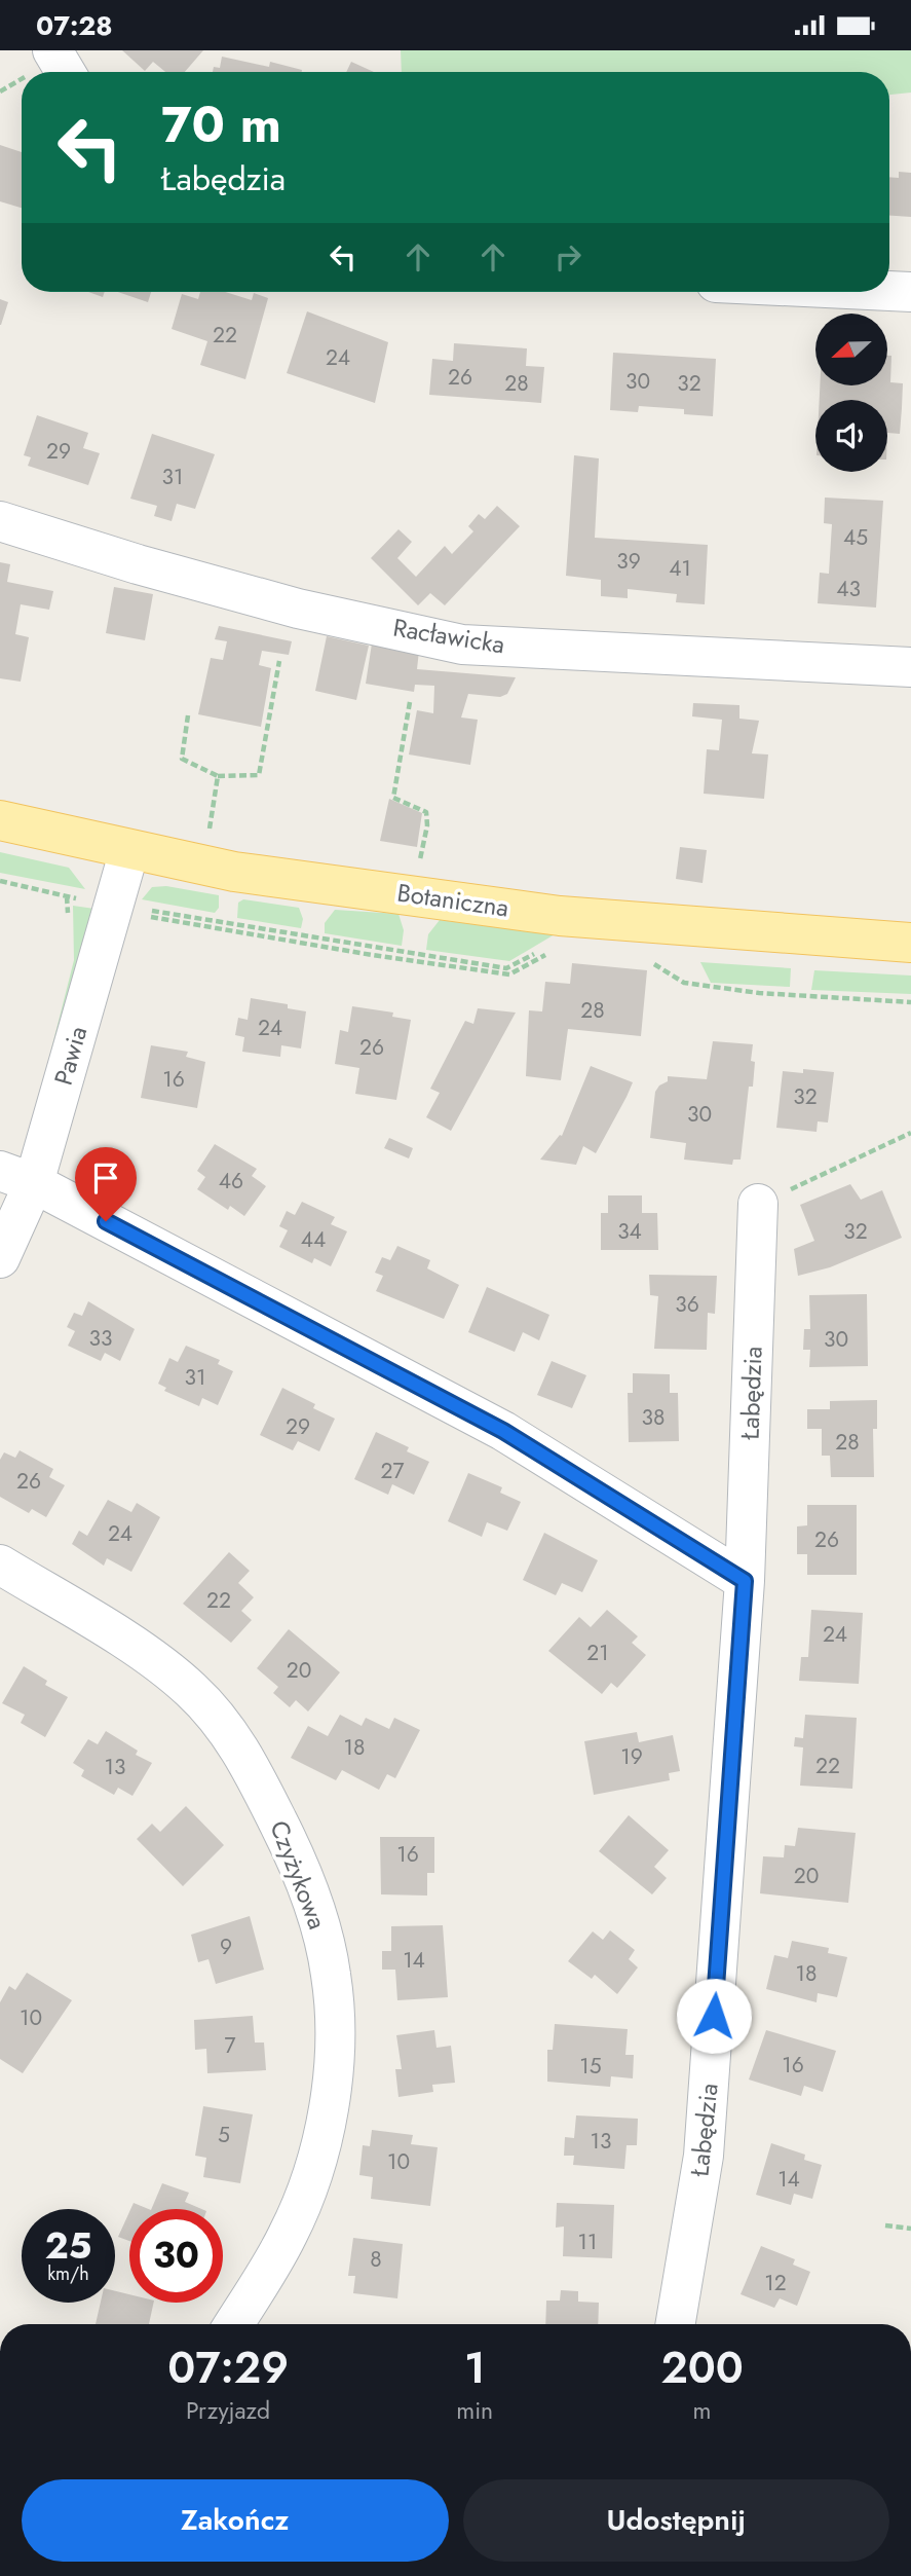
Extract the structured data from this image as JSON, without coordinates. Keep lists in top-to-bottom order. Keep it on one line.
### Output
{"streets":{"main road":["Botaniczna"],"street":["Racławicka","Pawia","Łabędzia","Czyżykowa"]},"crossings":[["Botaniczna","Pawia"]],"house_numbers":["22","24","26","30","28","32","29","31","45","39","41","43","28","24","26","16","32","30","46","34","32","44","36","33","30","31","38","29","28","27","26","24","26","22","24","21","20","18","19","22","13","16","20","9","14","18","10","7","16","15","5","13","10","14","11","8","12"],"north":"left","page":{"status":"07:28","turn":["70 m","Łabędzia"],"speed":"25 km/h","limit":"30","eta":["07:29","Przyjazd","1","min","200","m"],"buttons":["Zakończ","Udostępnij"]}}
